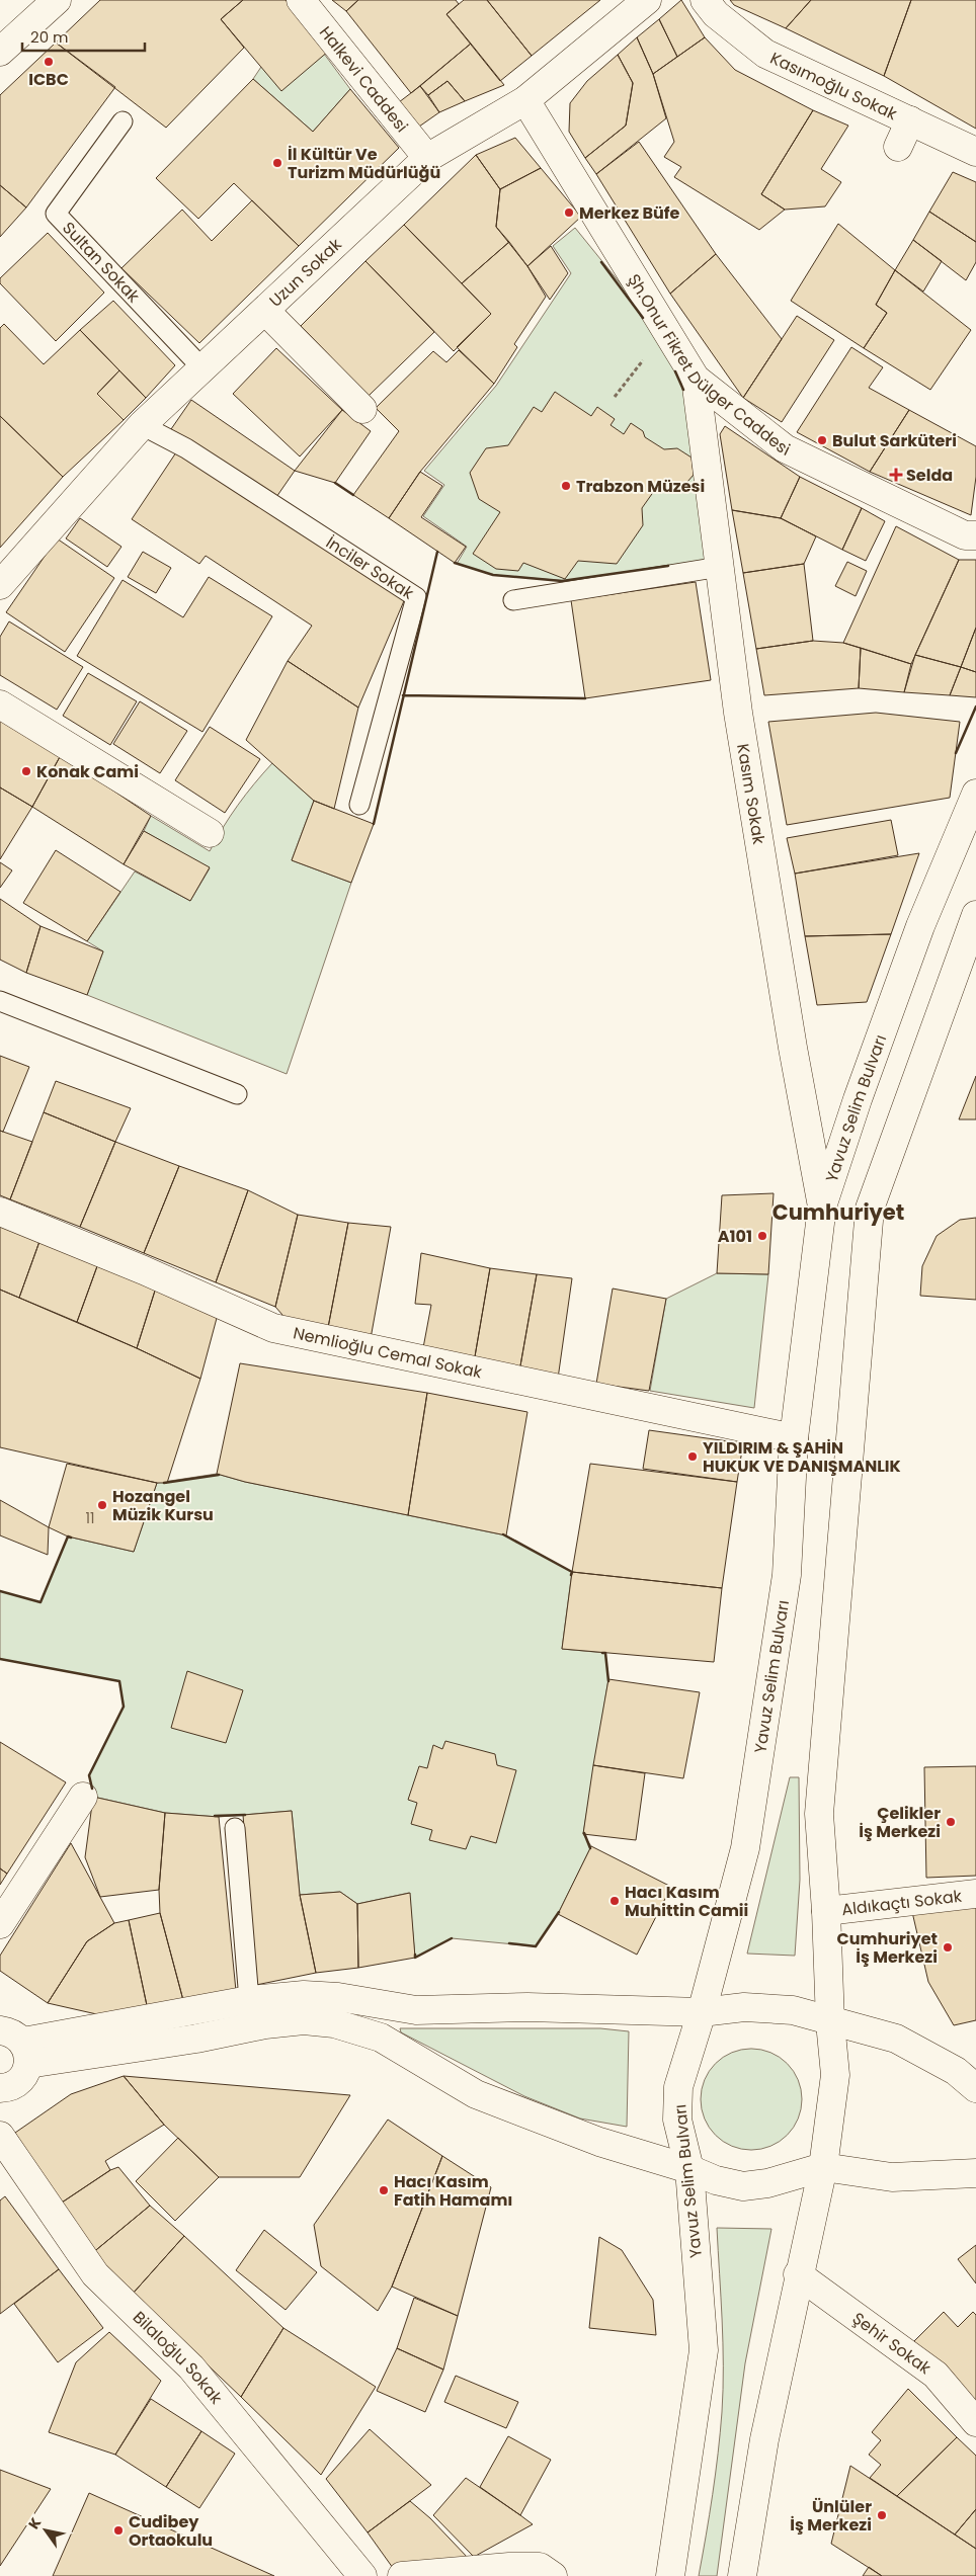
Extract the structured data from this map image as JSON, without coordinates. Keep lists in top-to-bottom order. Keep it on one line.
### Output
{"streets":{"street":["Halkevi Caddesi","Kasımoğlu Sokak","Uzun Sokak","Şh.Onur Fikret Dülger Caddesi","Kasım Sokak","Yavuz Selim Bulvarı","Nemlioğlu Cemal Sokak","Aldıkaçtı Sokak","Şehir Sokak","Bilaloğlu Sokak"],"lane":["Sultan Sokak","İnciler Sokak"]},"crossings":[["Halkevi Caddesi","Uzun Sokak"],["Sultan Sokak","Uzun Sokak"],["Uzun Sokak","Şh.Onur Fikret Dülger Caddesi"],["Uzun Sokak","İnciler Sokak"],["Şh.Onur Fikret Dülger Caddesi","Kasım Sokak"],["Kasım Sokak","Yavuz Selim Bulvarı"],["Yavuz Selim Bulvarı","Nemlioğlu Cemal Sokak"]],"districts":["Cumhuriyet"],"places":{"other":["ICBC","İl Kültür Ve Turizm Müdürlüğü","Merkez Büfe","Bulut Sarküteri","Trabzon Müzesi","Konak Cami","A101","YILDIRIM & ŞAHİN HUKUK VE DANIŞMANLIK","Hozangel Müzik Kursu","Çelikler İş Merkezi","Hacı Kasım Muhittin Camii","Cumhuriyet İş Merkezi","Hacı Kasım Fatih Hamamı","Ünlüler İş Merkezi","Cudibey Ortaokulu"],"health":["Selda"]},"house_numbers":["11"],"scale_bar":"20 m","north":"top left"}
